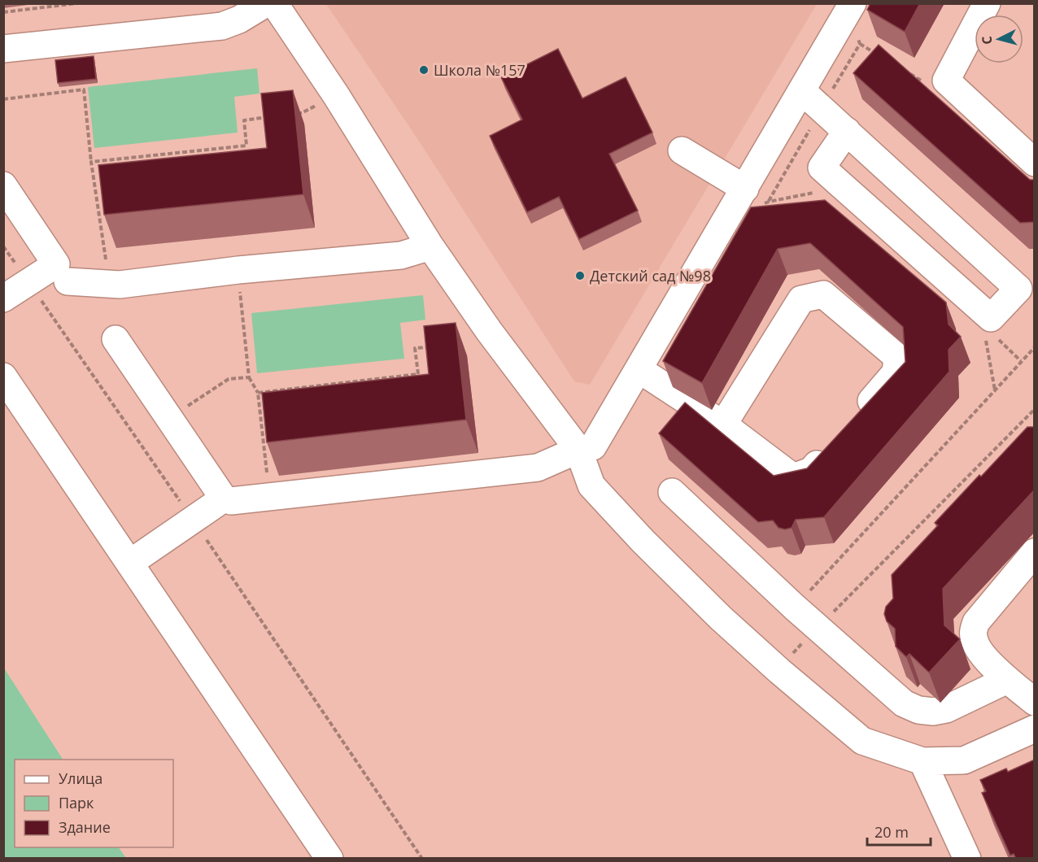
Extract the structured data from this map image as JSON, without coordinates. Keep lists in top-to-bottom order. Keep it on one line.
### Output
{"places":["Школа №157","Детский сад №98"],"legend":["Улица","Парк","Здание"],"scale_bar":"20 m","north":"left"}
